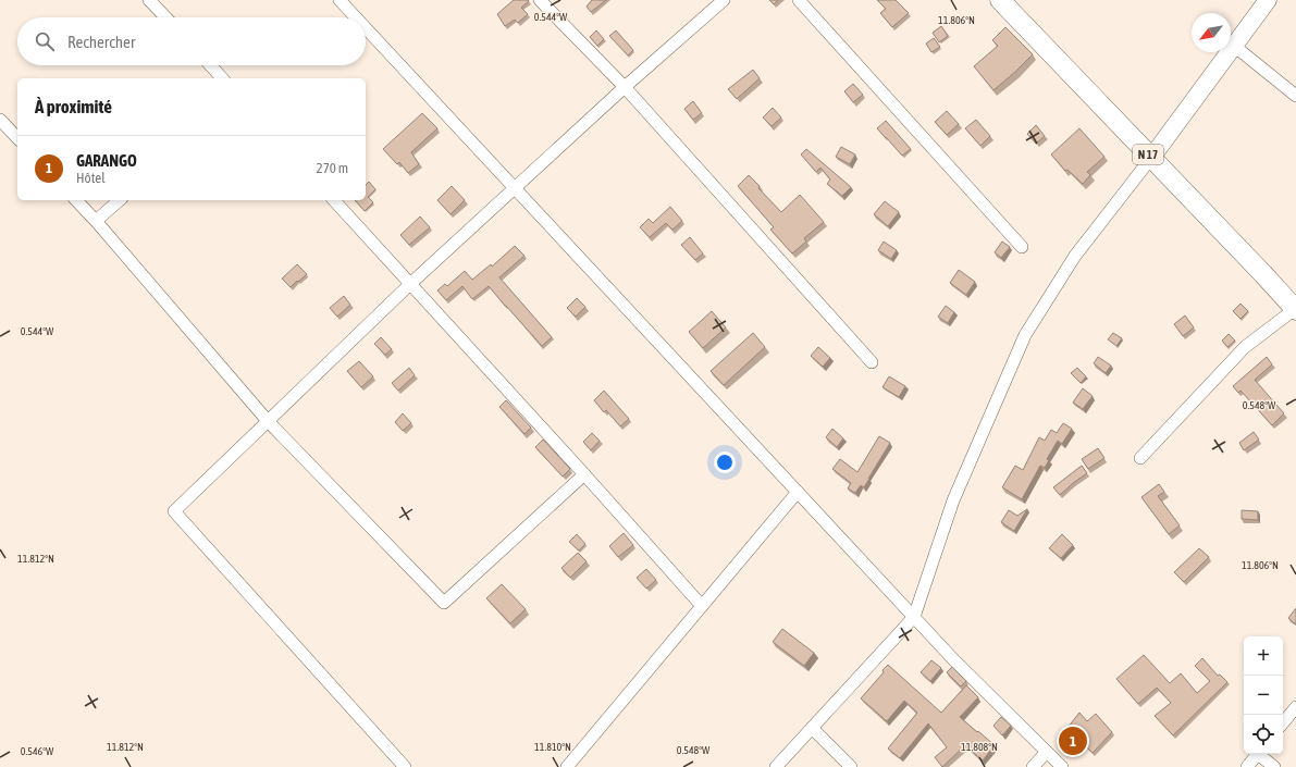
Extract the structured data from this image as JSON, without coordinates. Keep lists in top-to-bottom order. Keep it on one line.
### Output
{"streets":{"main road":["N 17"]},"north":"bottom left","page":{"search":"Rechercher","heading":"À proximité","list":[{"mark":"1","name":"GARANGO","note":"Hôtel","value":"270 m"}],"map_buttons":["+","−"],"pins":"1"},"coordinates":["0.544°W","11.806°N","0.548°W","11.812°N","11.810°N","11.808°N","0.546°W"]}
